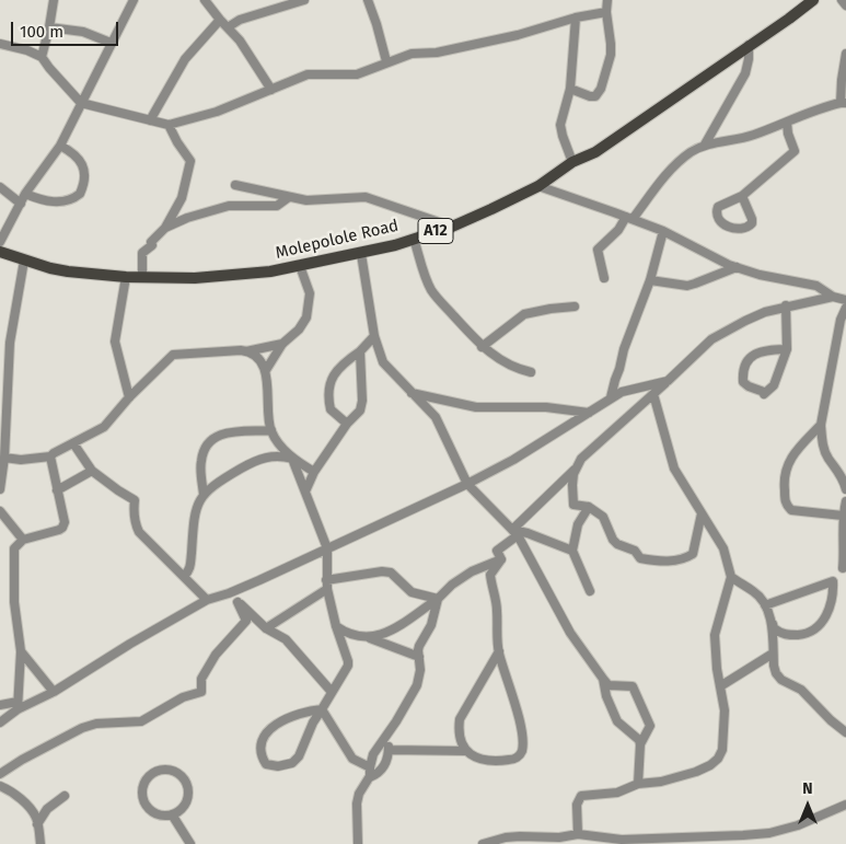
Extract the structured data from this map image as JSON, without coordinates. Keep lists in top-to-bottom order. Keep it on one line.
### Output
{"streets":{"main road":["A12","Molepolole Road"]},"scale_bar":"100 m","north":"top"}
